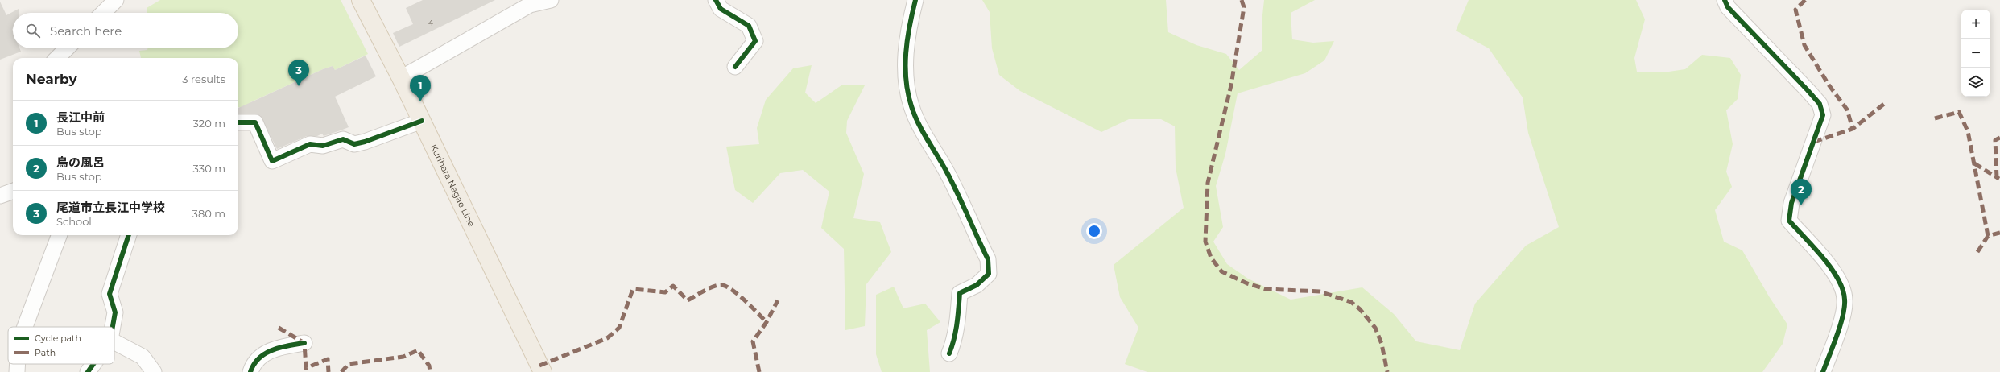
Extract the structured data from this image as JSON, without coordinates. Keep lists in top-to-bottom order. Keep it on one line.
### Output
{"streets":{"main road":["Kurihara Nagae Line"]},"house_numbers":["4"],"legend":["Cycle path","Path"],"page":{"map_buttons":["+","−"],"search":"Search here","heading":["Nearby","3 results"],"pins":["3","1","2"],"list":[{"mark":"1","name":"長江中前","note":"Bus stop","value":"320 m"},{"mark":"2","name":"鳥の風呂","note":"Bus stop","value":"330 m"},{"mark":"3","name":"尾道市立長江中学校","note":"School","value":"380 m"}]}}
